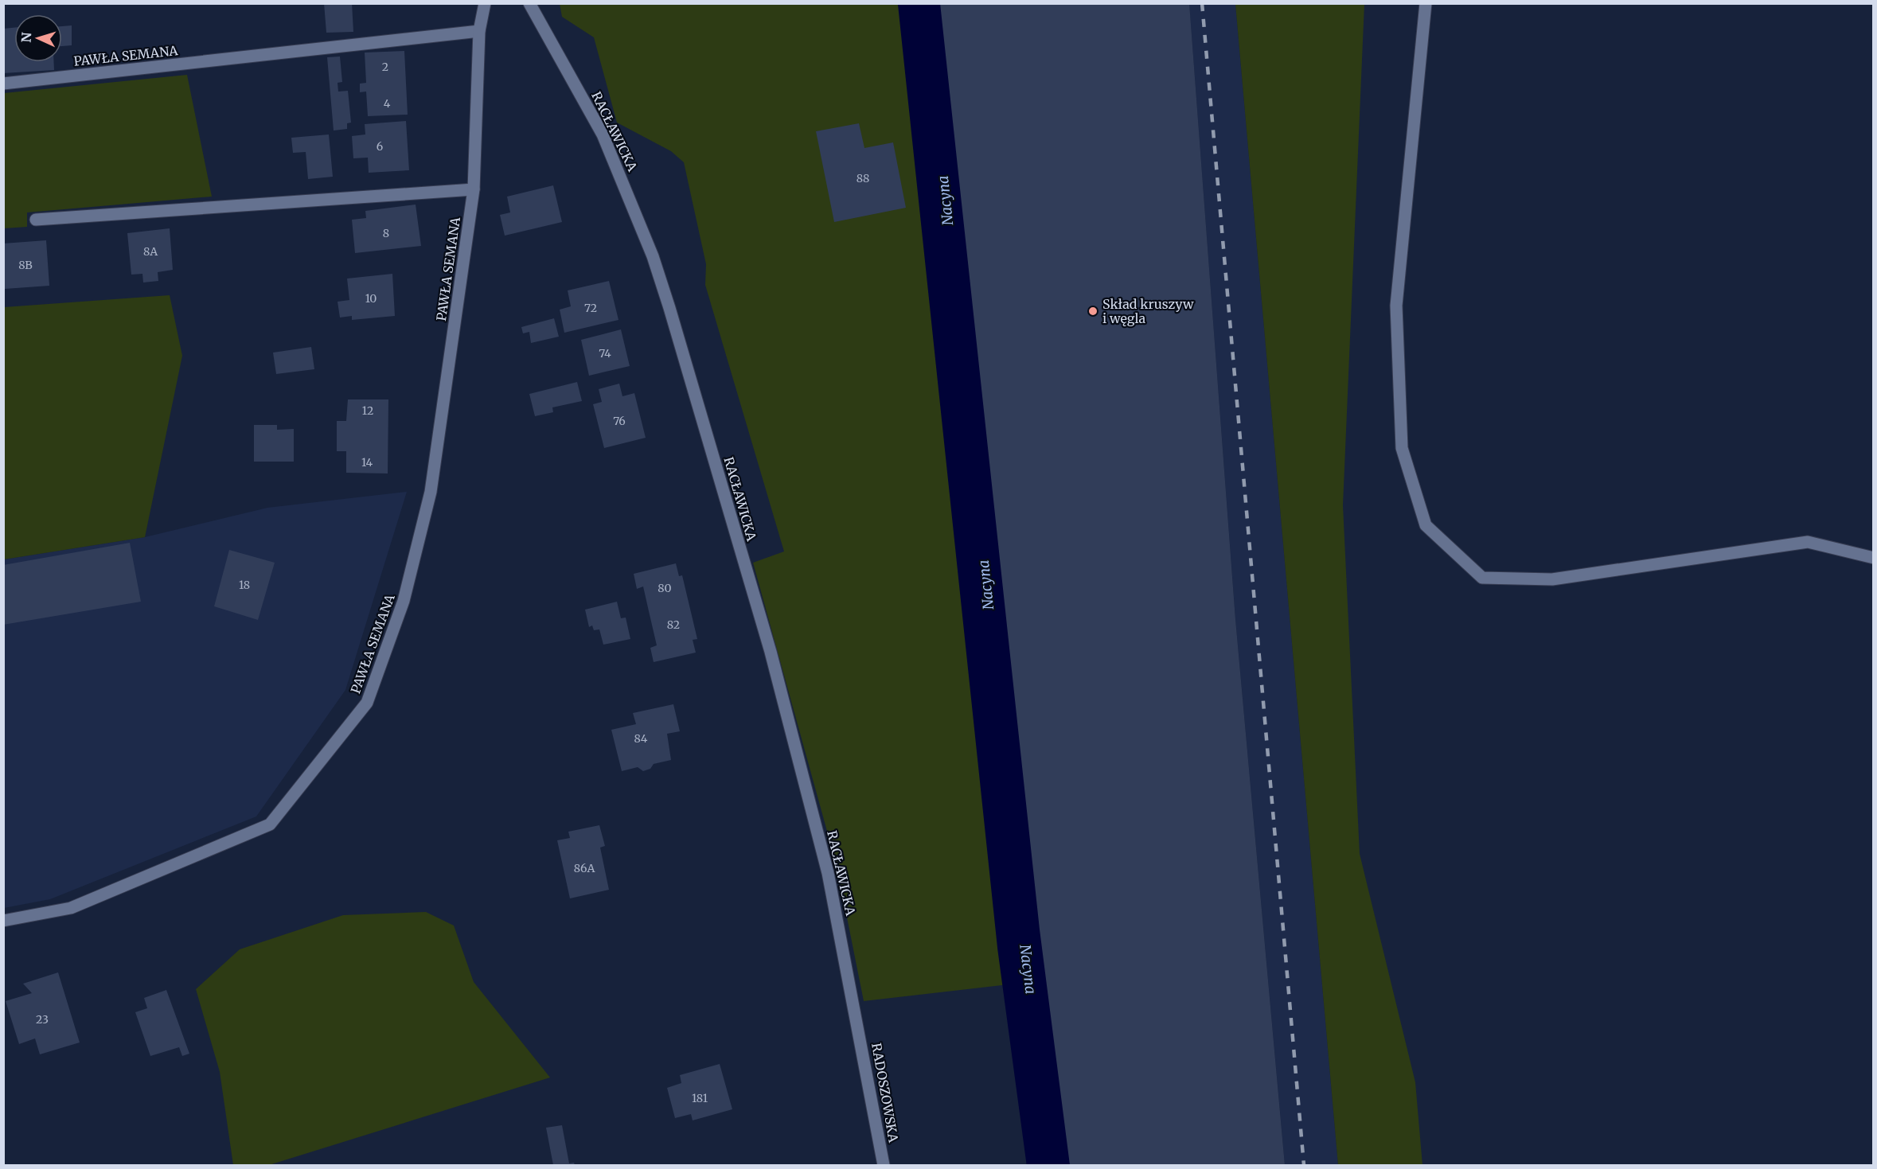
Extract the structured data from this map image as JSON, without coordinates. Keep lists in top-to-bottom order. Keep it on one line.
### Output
{"streets":{"street":["PAWŁA SEMANA","RACŁAWICKA","RADOSZOWSKA"]},"crossings":[["RACŁAWICKA","RADOSZOWSKA"]],"water":["Nacyna"],"places":["Skład kruszyw i węgla"],"house_numbers":["2","4","6","88","8","8A","8B","10","72","74","12","76","14","18","80","82","84","86A","23","181"],"north":"left"}
